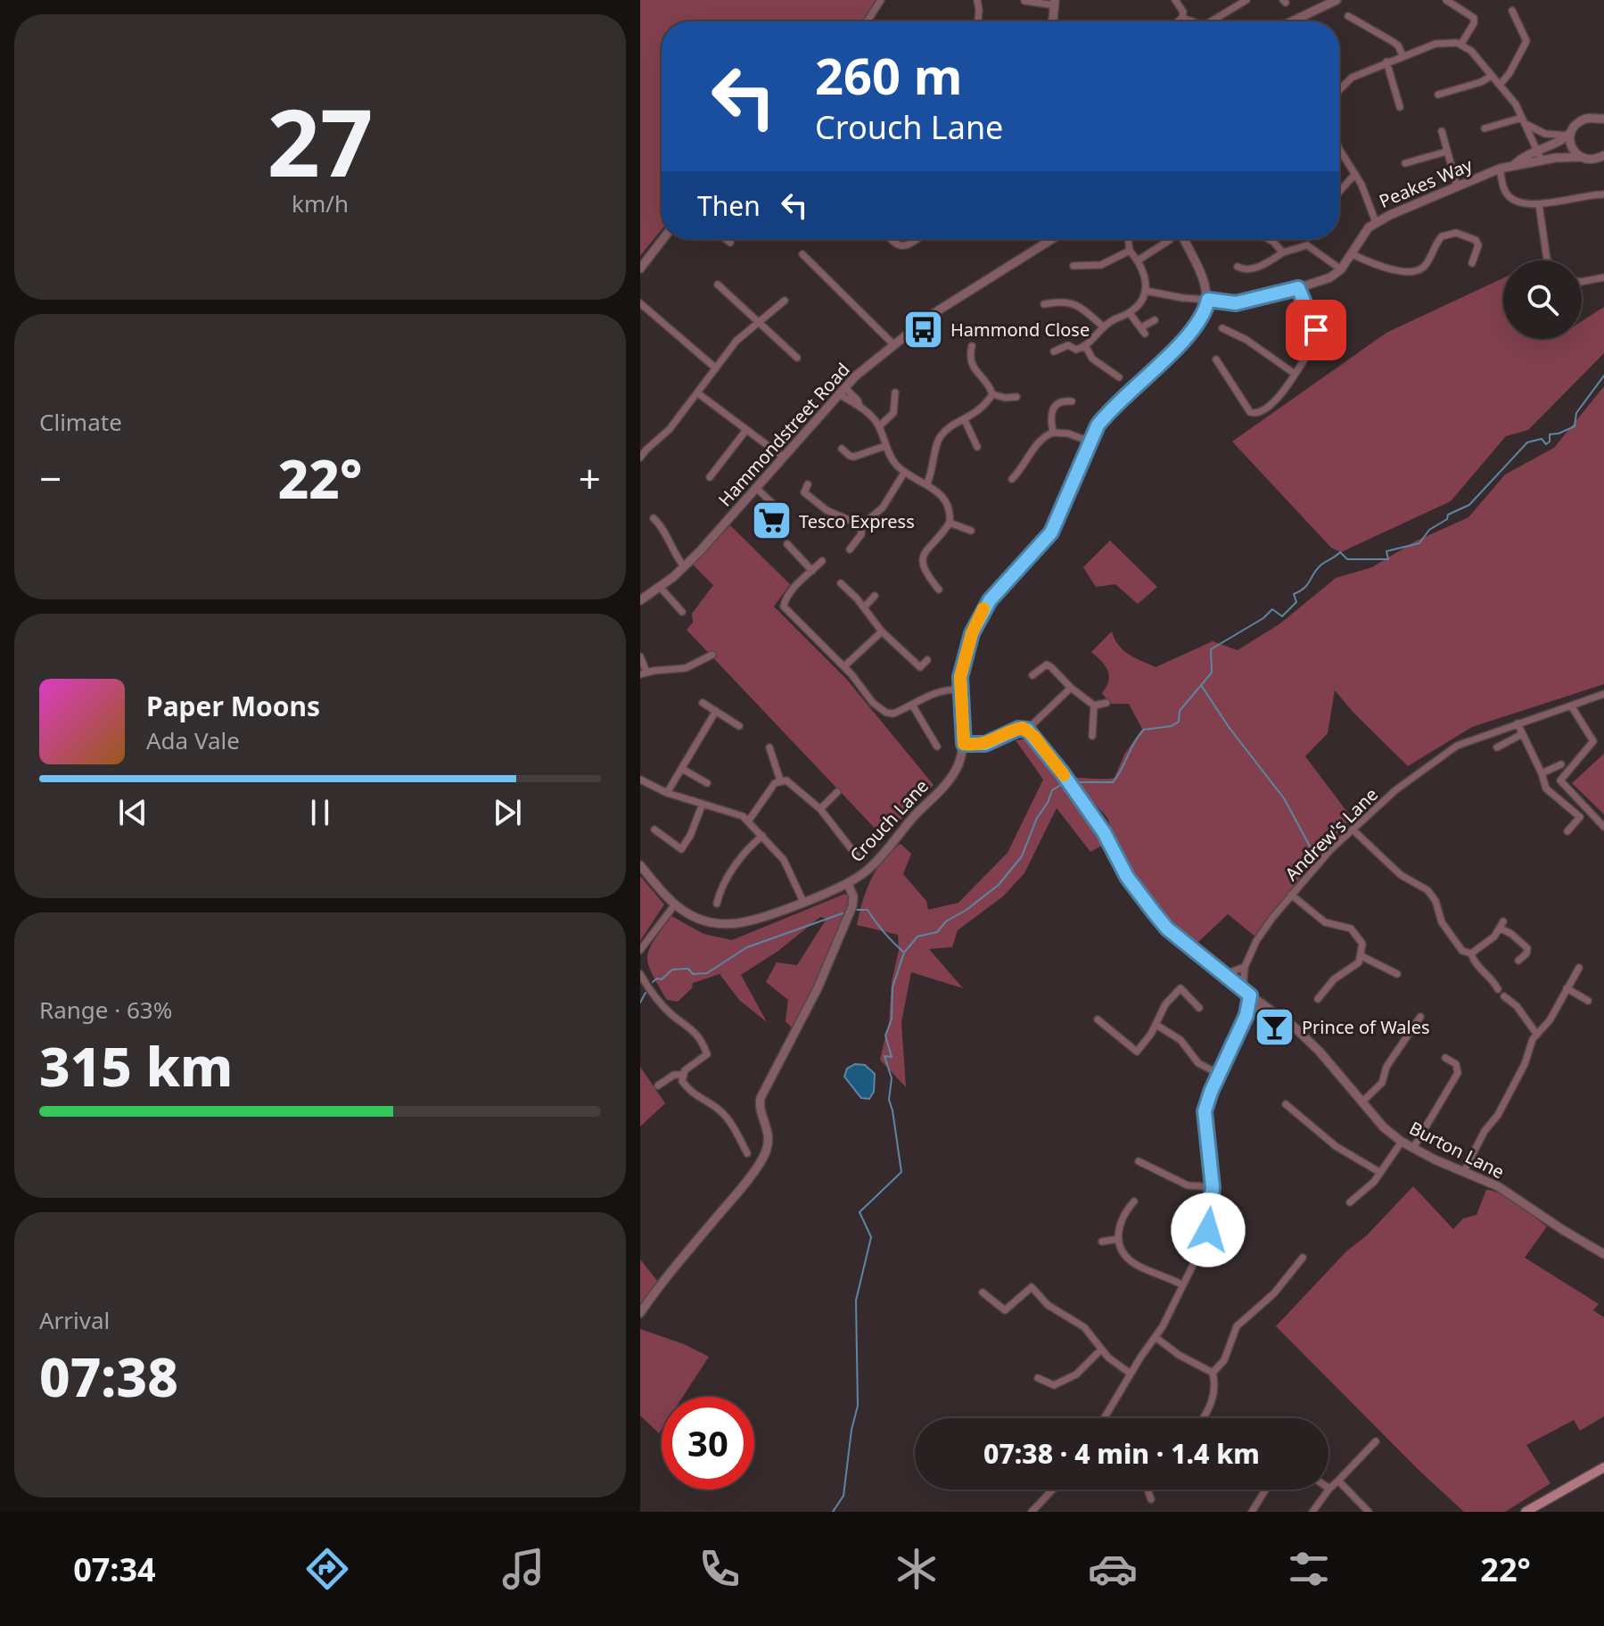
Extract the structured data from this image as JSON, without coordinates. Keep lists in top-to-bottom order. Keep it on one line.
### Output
{"streets":{"street":["Peakes Way","Hammondstreet Road","Crouch Lane","Andrew's Lane","Burton Lane"]},"crossings":[["Andrew's Lane","Burton Lane"]],"places":{"bus stop":["Hammond Close"],"supermarket":["Tesco Express"],"bar":["Prince of Wales"]},"page":{"tile":[["27","km/h"],"Climate",["Range · 63%","315 km"],["Arrival","07:38"]],"turn":["260 m","Crouch Lane"],"then":"Then","heat":["−","22°","+"],"song":["Paper Moons","Ada Vale"],"limit":"30","trip":"07:38 · 4 min · 1.4 km","tabs":["07:34","22°"]}}
